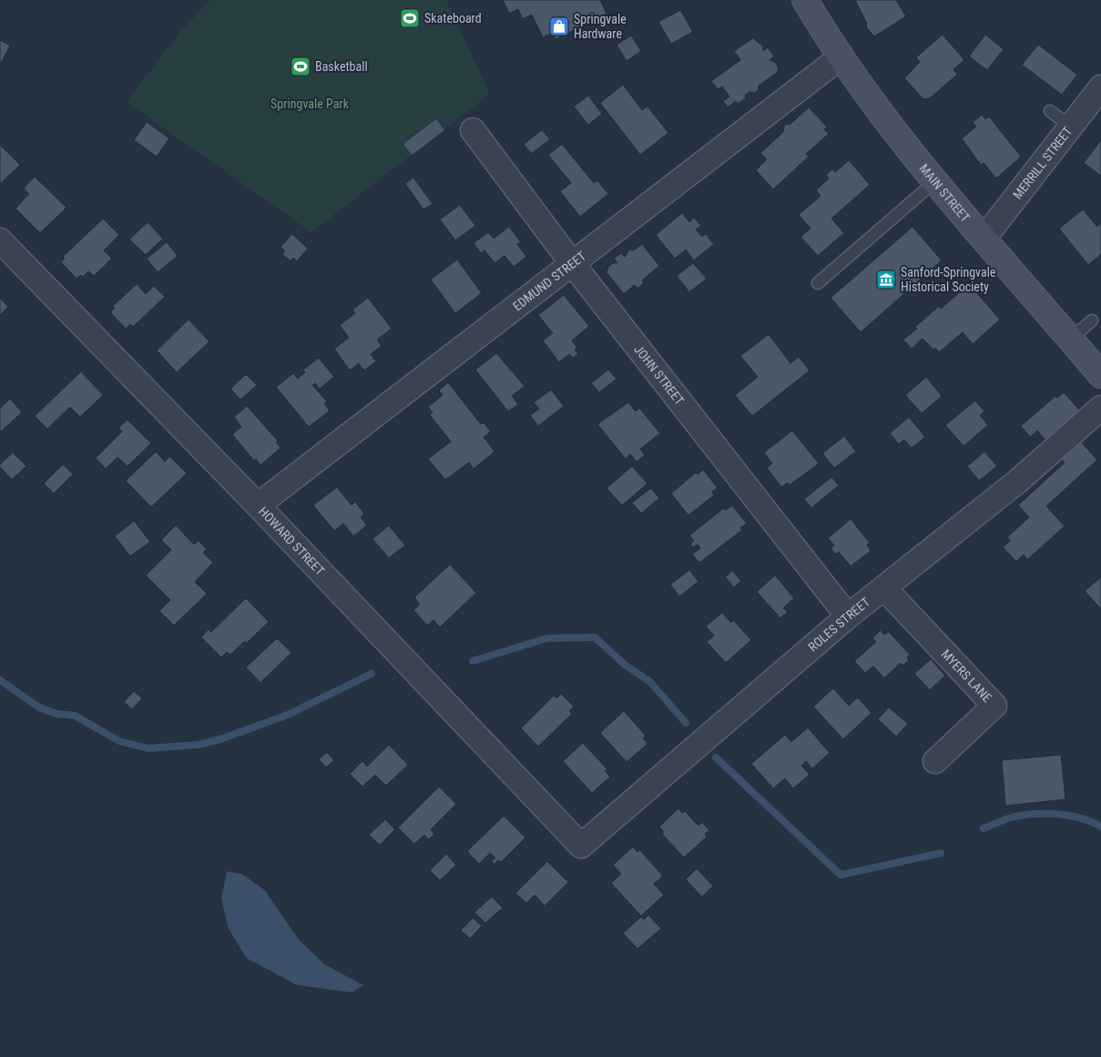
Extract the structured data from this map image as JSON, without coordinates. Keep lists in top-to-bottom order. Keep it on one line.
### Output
{"streets":{"main road":["MAIN STREET"],"street":["MERRILL STREET","EDMUND STREET","JOHN STREET","HOWARD STREET","ROLES STREET","MYERS LANE"]},"crossings":[["MERRILL STREET","MAIN STREET"],["MAIN STREET","EDMUND STREET"],["EDMUND STREET","JOHN STREET"],["EDMUND STREET","HOWARD STREET"],["JOHN STREET","ROLES STREET"],["HOWARD STREET","ROLES STREET"],["ROLES STREET","MYERS LANE"]],"parks":["Springvale Park"],"places":{"sports":["Skateboard","Basketball"],"shop":["Springvale Hardware"],"museum":["Sanford-Springvale Historical Society"]}}
